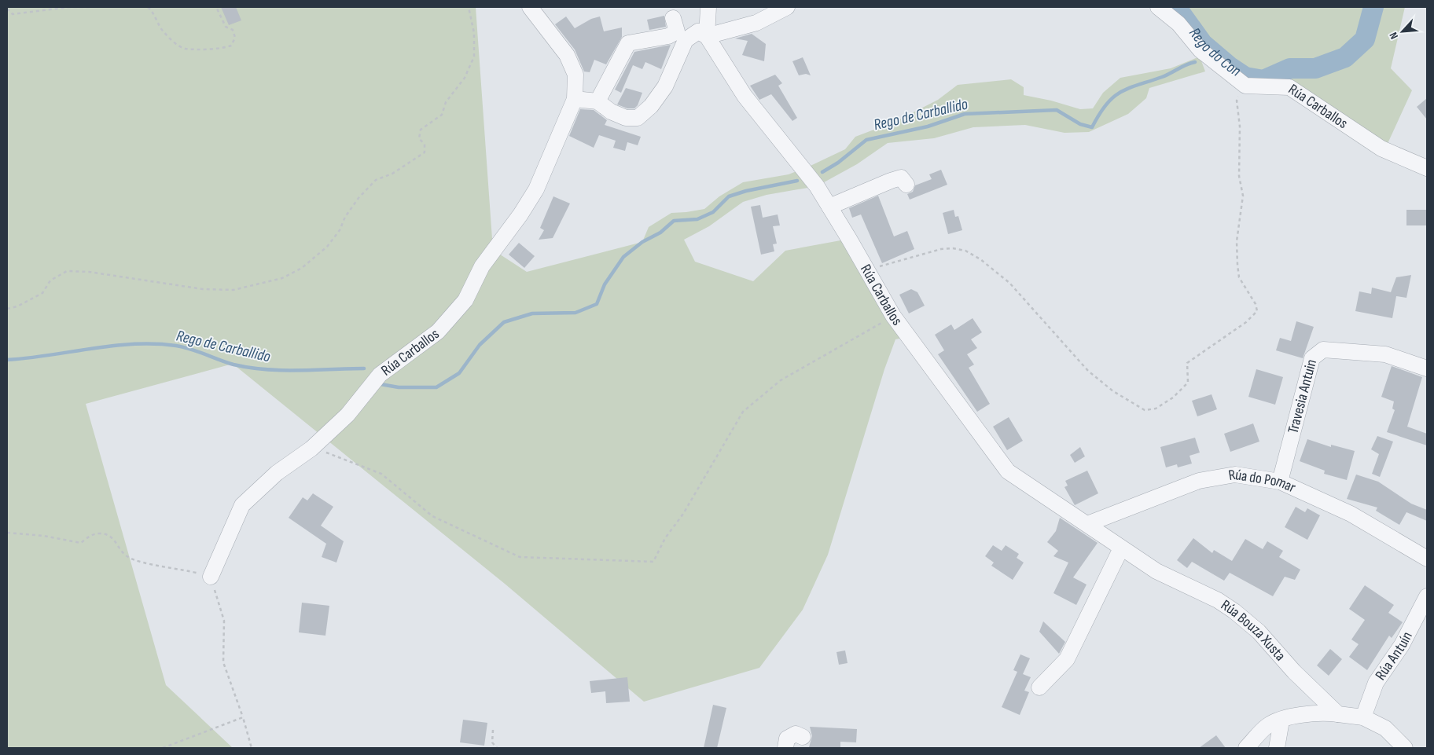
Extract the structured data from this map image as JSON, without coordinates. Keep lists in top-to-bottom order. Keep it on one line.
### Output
{"streets":{"street":["Rúa Carballos","Travesia Antuin","Rúa do Pomar","Rúa Bouza Xusta","Rúa Antuín"]},"crossings":[["Rúa Carballos","Rúa do Pomar"],["Rúa Carballos","Rúa Bouza Xusta"],["Travesia Antuin","Rúa do Pomar"],["Rúa do Pomar","Rúa Bouza Xusta"]],"water":["Rego do Con","Rego de Carballido"],"north":"bottom left"}
